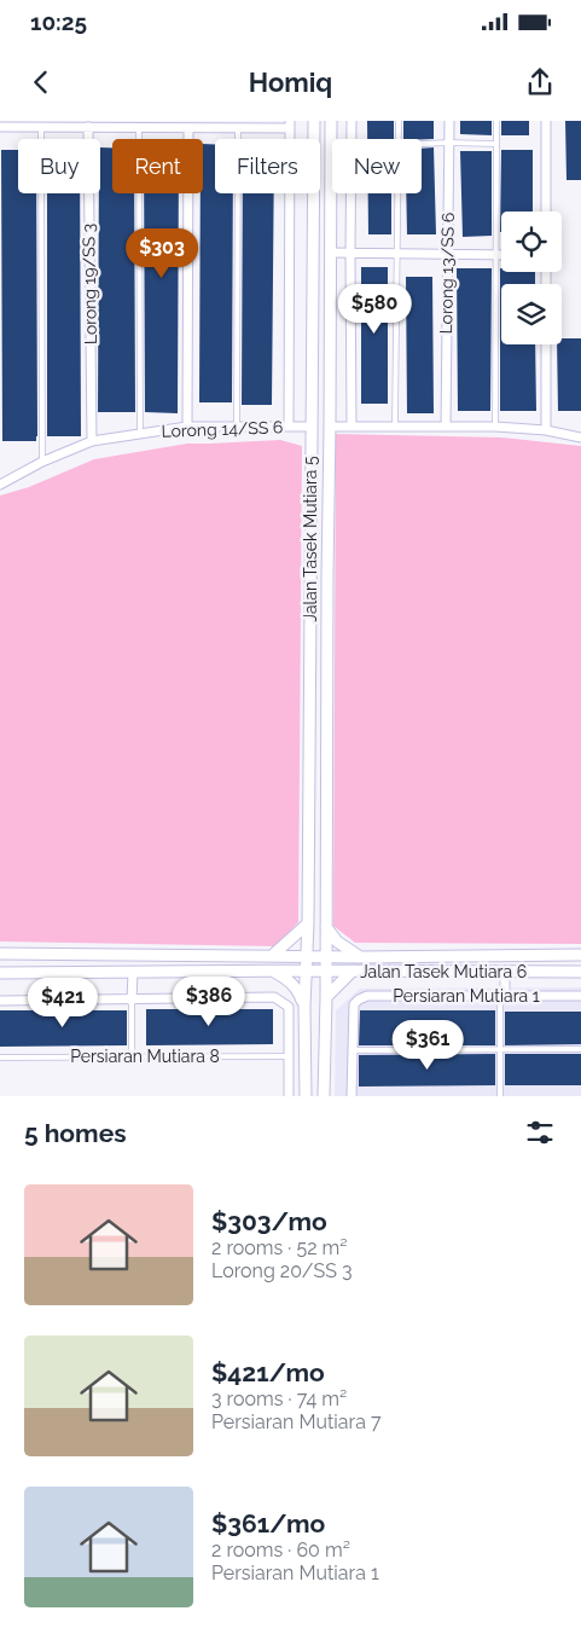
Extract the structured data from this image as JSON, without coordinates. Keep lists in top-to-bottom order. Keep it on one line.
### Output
{"streets":{"street":["Lorong 13/SS 6","Lorong 19/SS 3","Lorong 14/SS 6","Jalan Tasek Mutiara 5","Jalan Tasek Mutiara 6","Persiaran Mutiara 1"],"lane":["Persiaran Mutiara 8"]},"crossings":[["Lorong 19/SS 3","Lorong 14/SS 6"],["Lorong 14/SS 6","Jalan Tasek Mutiara 5"],["Jalan Tasek Mutiara 5","Jalan Tasek Mutiara 6"]],"page":{"status":"10:25","header":"Homiq","chip":["Buy","Rent","Filters","New"],"price":["$303","$580","$386","$421","$361"],"heading":"5 homes","list":[{"name":"$303/mo","note":"2 rooms · 52 m² · Lorong 20/SS 3"},{"name":"$421/mo","note":"3 rooms · 74 m² · Persiaran Mutiara 7"},{"name":"$361/mo","note":"2 rooms · 60 m² · Persiaran Mutiara 1"}]}}
